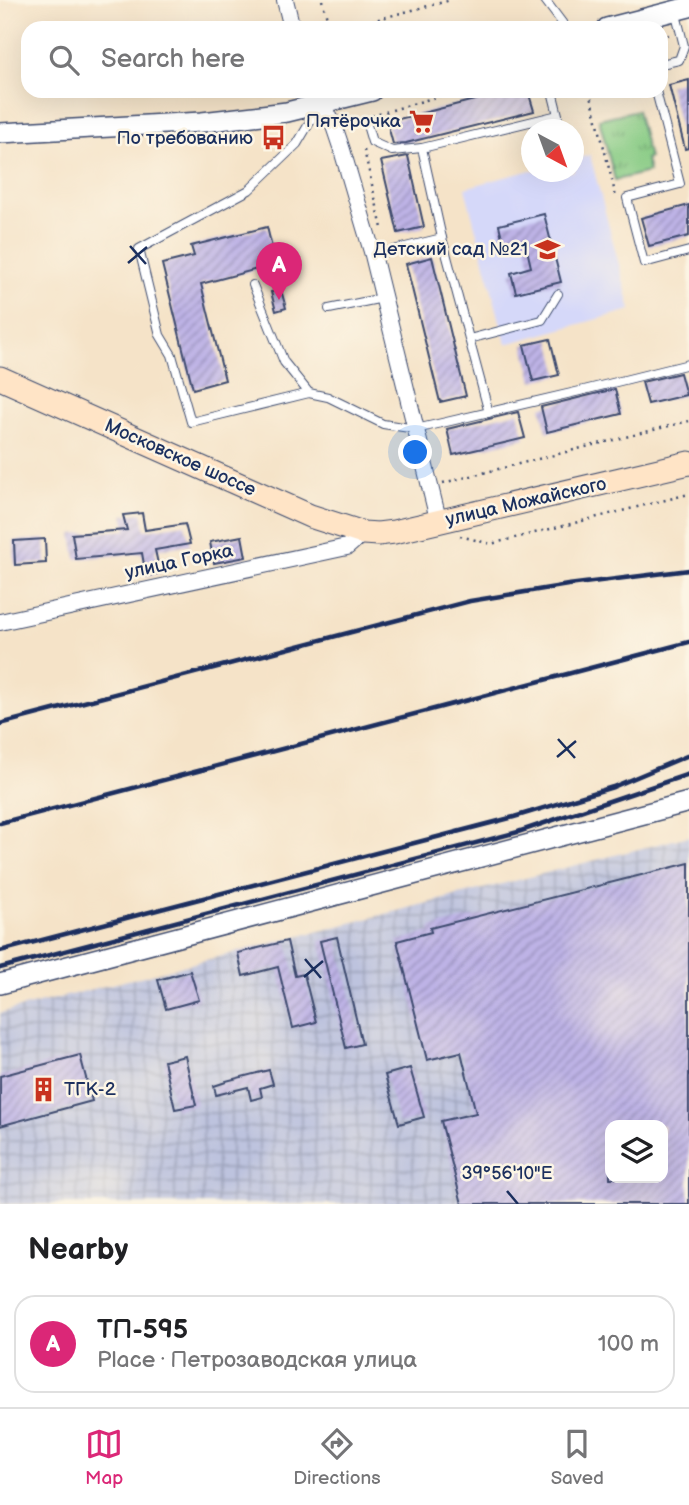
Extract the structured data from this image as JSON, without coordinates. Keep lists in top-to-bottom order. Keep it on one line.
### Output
{"streets":{"main road":["Московское шоссе","улица Можайского"],"street":["улица Горка"]},"crossings":[["Московское шоссе","улица Можайского"],["Московское шоссе","улица Горка"],["улица Можайского","улица Горка"]],"places":{"supermarket":["Пятёрочка"],"bus stop":["По требованию"],"school or university":["Детский сад №21"],"building":["ТГК-2"]},"north":"bottom right","page":{"search":"Search here","pins":"A","heading":"Nearby","list":[{"mark":"A","name":"ТП-595","note":"Place · Петрозаводская улица","value":"100 m"}],"nav":["Map","Directions","Saved"]},"coordinates":["39°56'10\"E"]}
